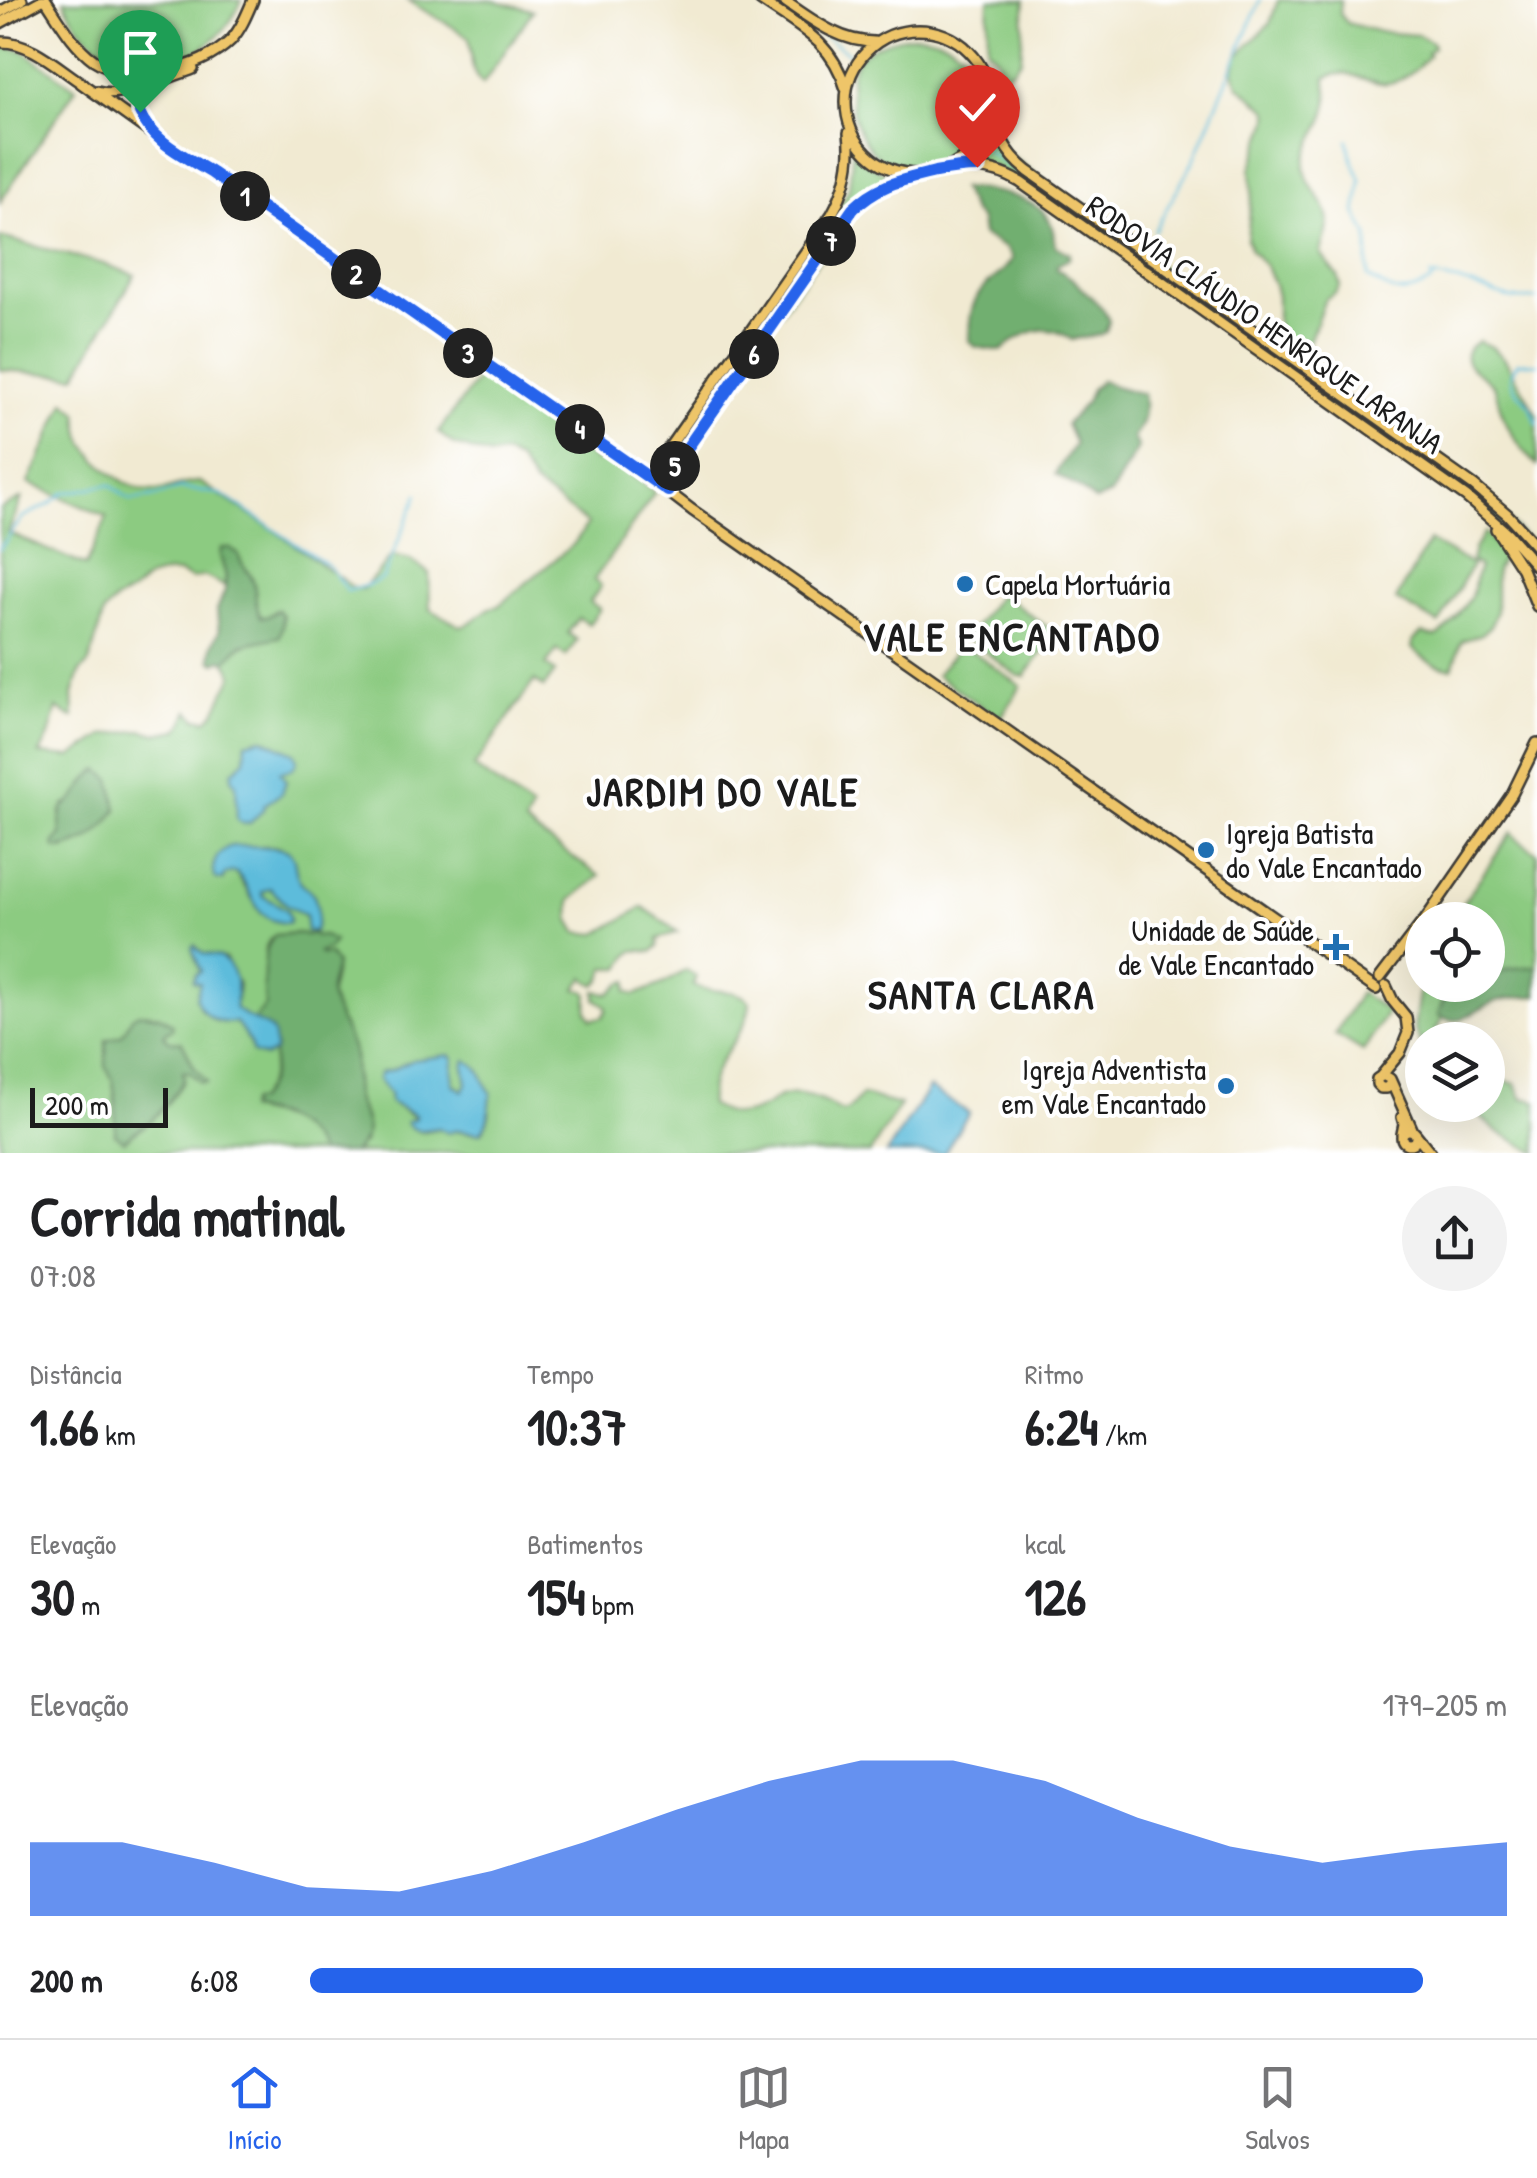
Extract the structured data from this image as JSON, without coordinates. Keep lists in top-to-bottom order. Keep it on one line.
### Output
{"streets":{"main road":["RODOVIA CLÁUDIO HENRIQUE LARANJA"]},"districts":["VALE ENCANTADO","JARDIM DO VALE","SANTA CLARA"],"places":{"other":["Capela Mortuária","Igreja Batista do Vale Encantado","Igreja Adventista em Vale Encantado"],"health":["Unidade de Saúde de Vale Encantado"]},"scale_bar":"200 m","page":{"pins":["1","7","2","3","6","4","5"],"scale":"200 m","heading":["Corrida matinal","07:08"],"stats":[["Distância","1.66 km"],["Tempo","10:37"],["Ritmo","6:24 /km"],["Elevação","30 m"],["Batimentos","154 bpm"],["kcal","126"]],"chart":["Elevação","179–205 m"],"list":[{"name":"200 m","note":"6:08"}],"tabs":["Início","Mapa","Salvos"]}}
